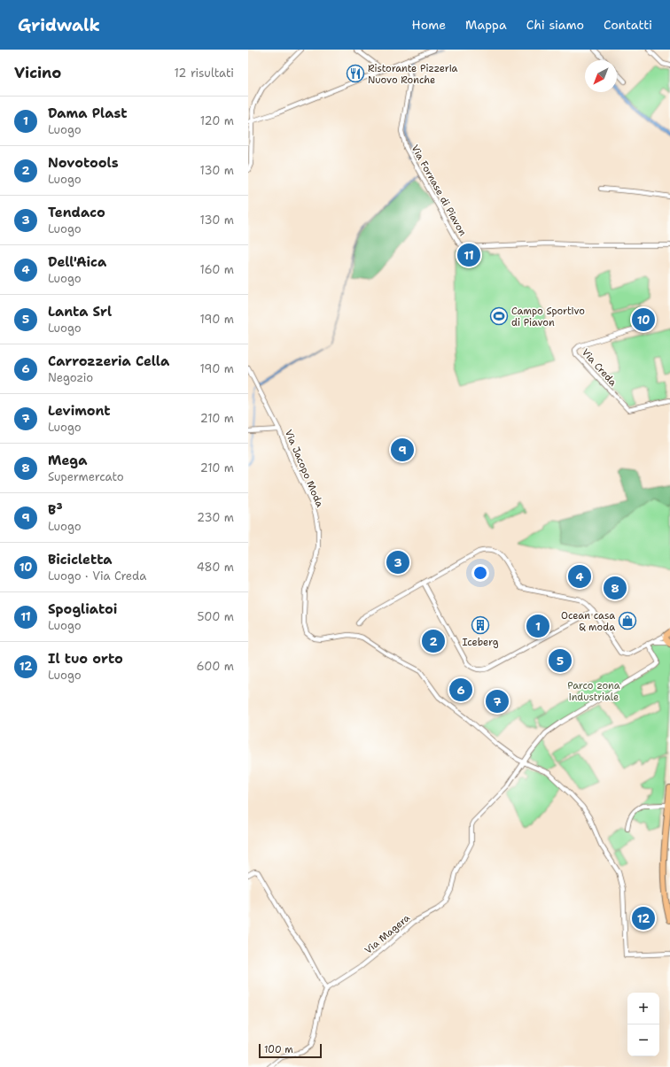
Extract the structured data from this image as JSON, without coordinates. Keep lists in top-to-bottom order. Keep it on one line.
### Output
{"streets":{"street":["Via Fornase di Piavon","Via Creda","Via Jacopo Moda","Via Magera"]},"crossings":[["Via Jacopo Moda","Via Magera"]],"parks":["Parco zona industriale"],"places":{"restaurant":["Ristorante Pizzeria Nuovo Ronche"],"sports":["Campo Sportivo di Piavon"],"shop":["Ocean casa & moda"],"building":["Iceberg"]},"scale_bar":"100 m","north":"bottom left","page":{"header":"Gridwalk","nav":["Home","Mappa","Chi siamo","Contatti"],"heading":["Vicino","12 risultati"],"list":[{"mark":"1","name":"Dama Plast","note":"Luogo","value":"120 m"},{"mark":"2","name":"Novotools","note":"Luogo","value":"130 m"},{"mark":"3","name":"Tendaco","note":"Luogo","value":"130 m"},{"mark":"4","name":"Dell'Aica","note":"Luogo","value":"160 m"},{"mark":"5","name":"Lanta Srl","note":"Luogo","value":"190 m"},{"mark":"6","name":"Carrozzeria Cella","note":"Negozio","value":"190 m"},{"mark":"7","name":"Levimont","note":"Luogo","value":"210 m"},{"mark":"8","name":"Mega","note":"Supermercato","value":"210 m"},{"mark":"9","name":"B³","note":"Luogo","value":"230 m"},{"mark":"10","name":"Bicicletta","note":"Luogo · Via Creda","value":"480 m"},{"mark":"11","name":"Spogliatoi","note":"Luogo","value":"500 m"},{"mark":"12","name":"Il tuo orto","note":"Luogo","value":"600 m"}],"pins":["11","10","9","3","4","8","1","2","5","6","7","12"],"map_buttons":["+","−"],"scale":"100 m"}}
